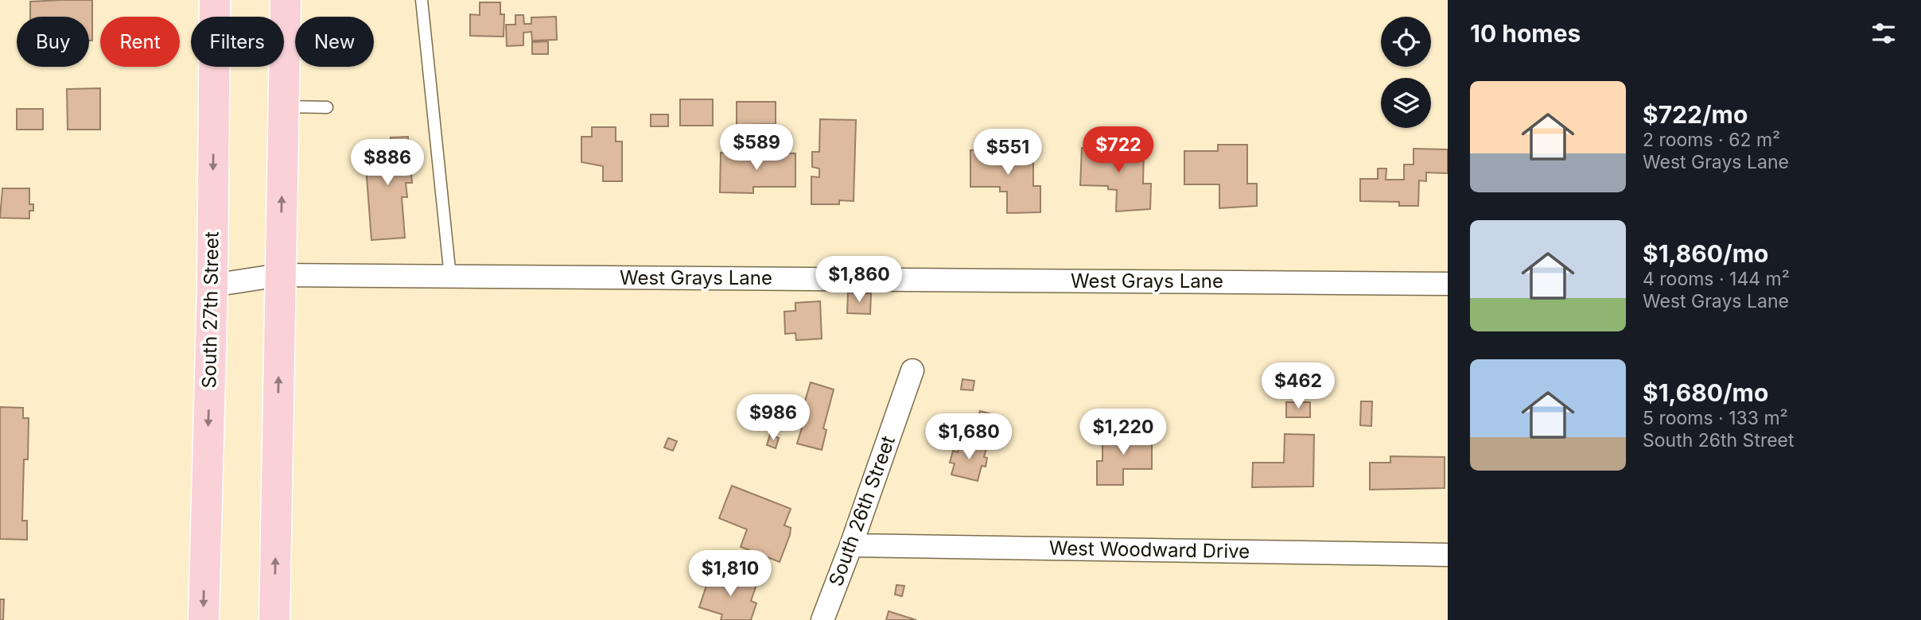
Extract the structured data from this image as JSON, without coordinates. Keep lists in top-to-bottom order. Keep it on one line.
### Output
{"streets":{"main road":["South 27th Street"],"street":["West Grays Lane","South 26th Street","West Woodward Drive"]},"crossings":[["West Grays Lane","South 27th Street"],["South 26th Street","West Woodward Drive"]],"page":{"heading":"10 homes","chip":["Buy","Rent","Filters","New"],"list":[{"name":"$722/mo","note":"2 rooms · 62 m² · West Grays Lane"},{"name":"$1,860/mo","note":"4 rooms · 144 m² · West Grays Lane"},{"name":"$1,680/mo","note":"5 rooms · 133 m² · South 26th Street"}],"price":["$589","$722","$551","$886","$1,860","$462","$986","$1,220","$1,680","$1,810"]}}
